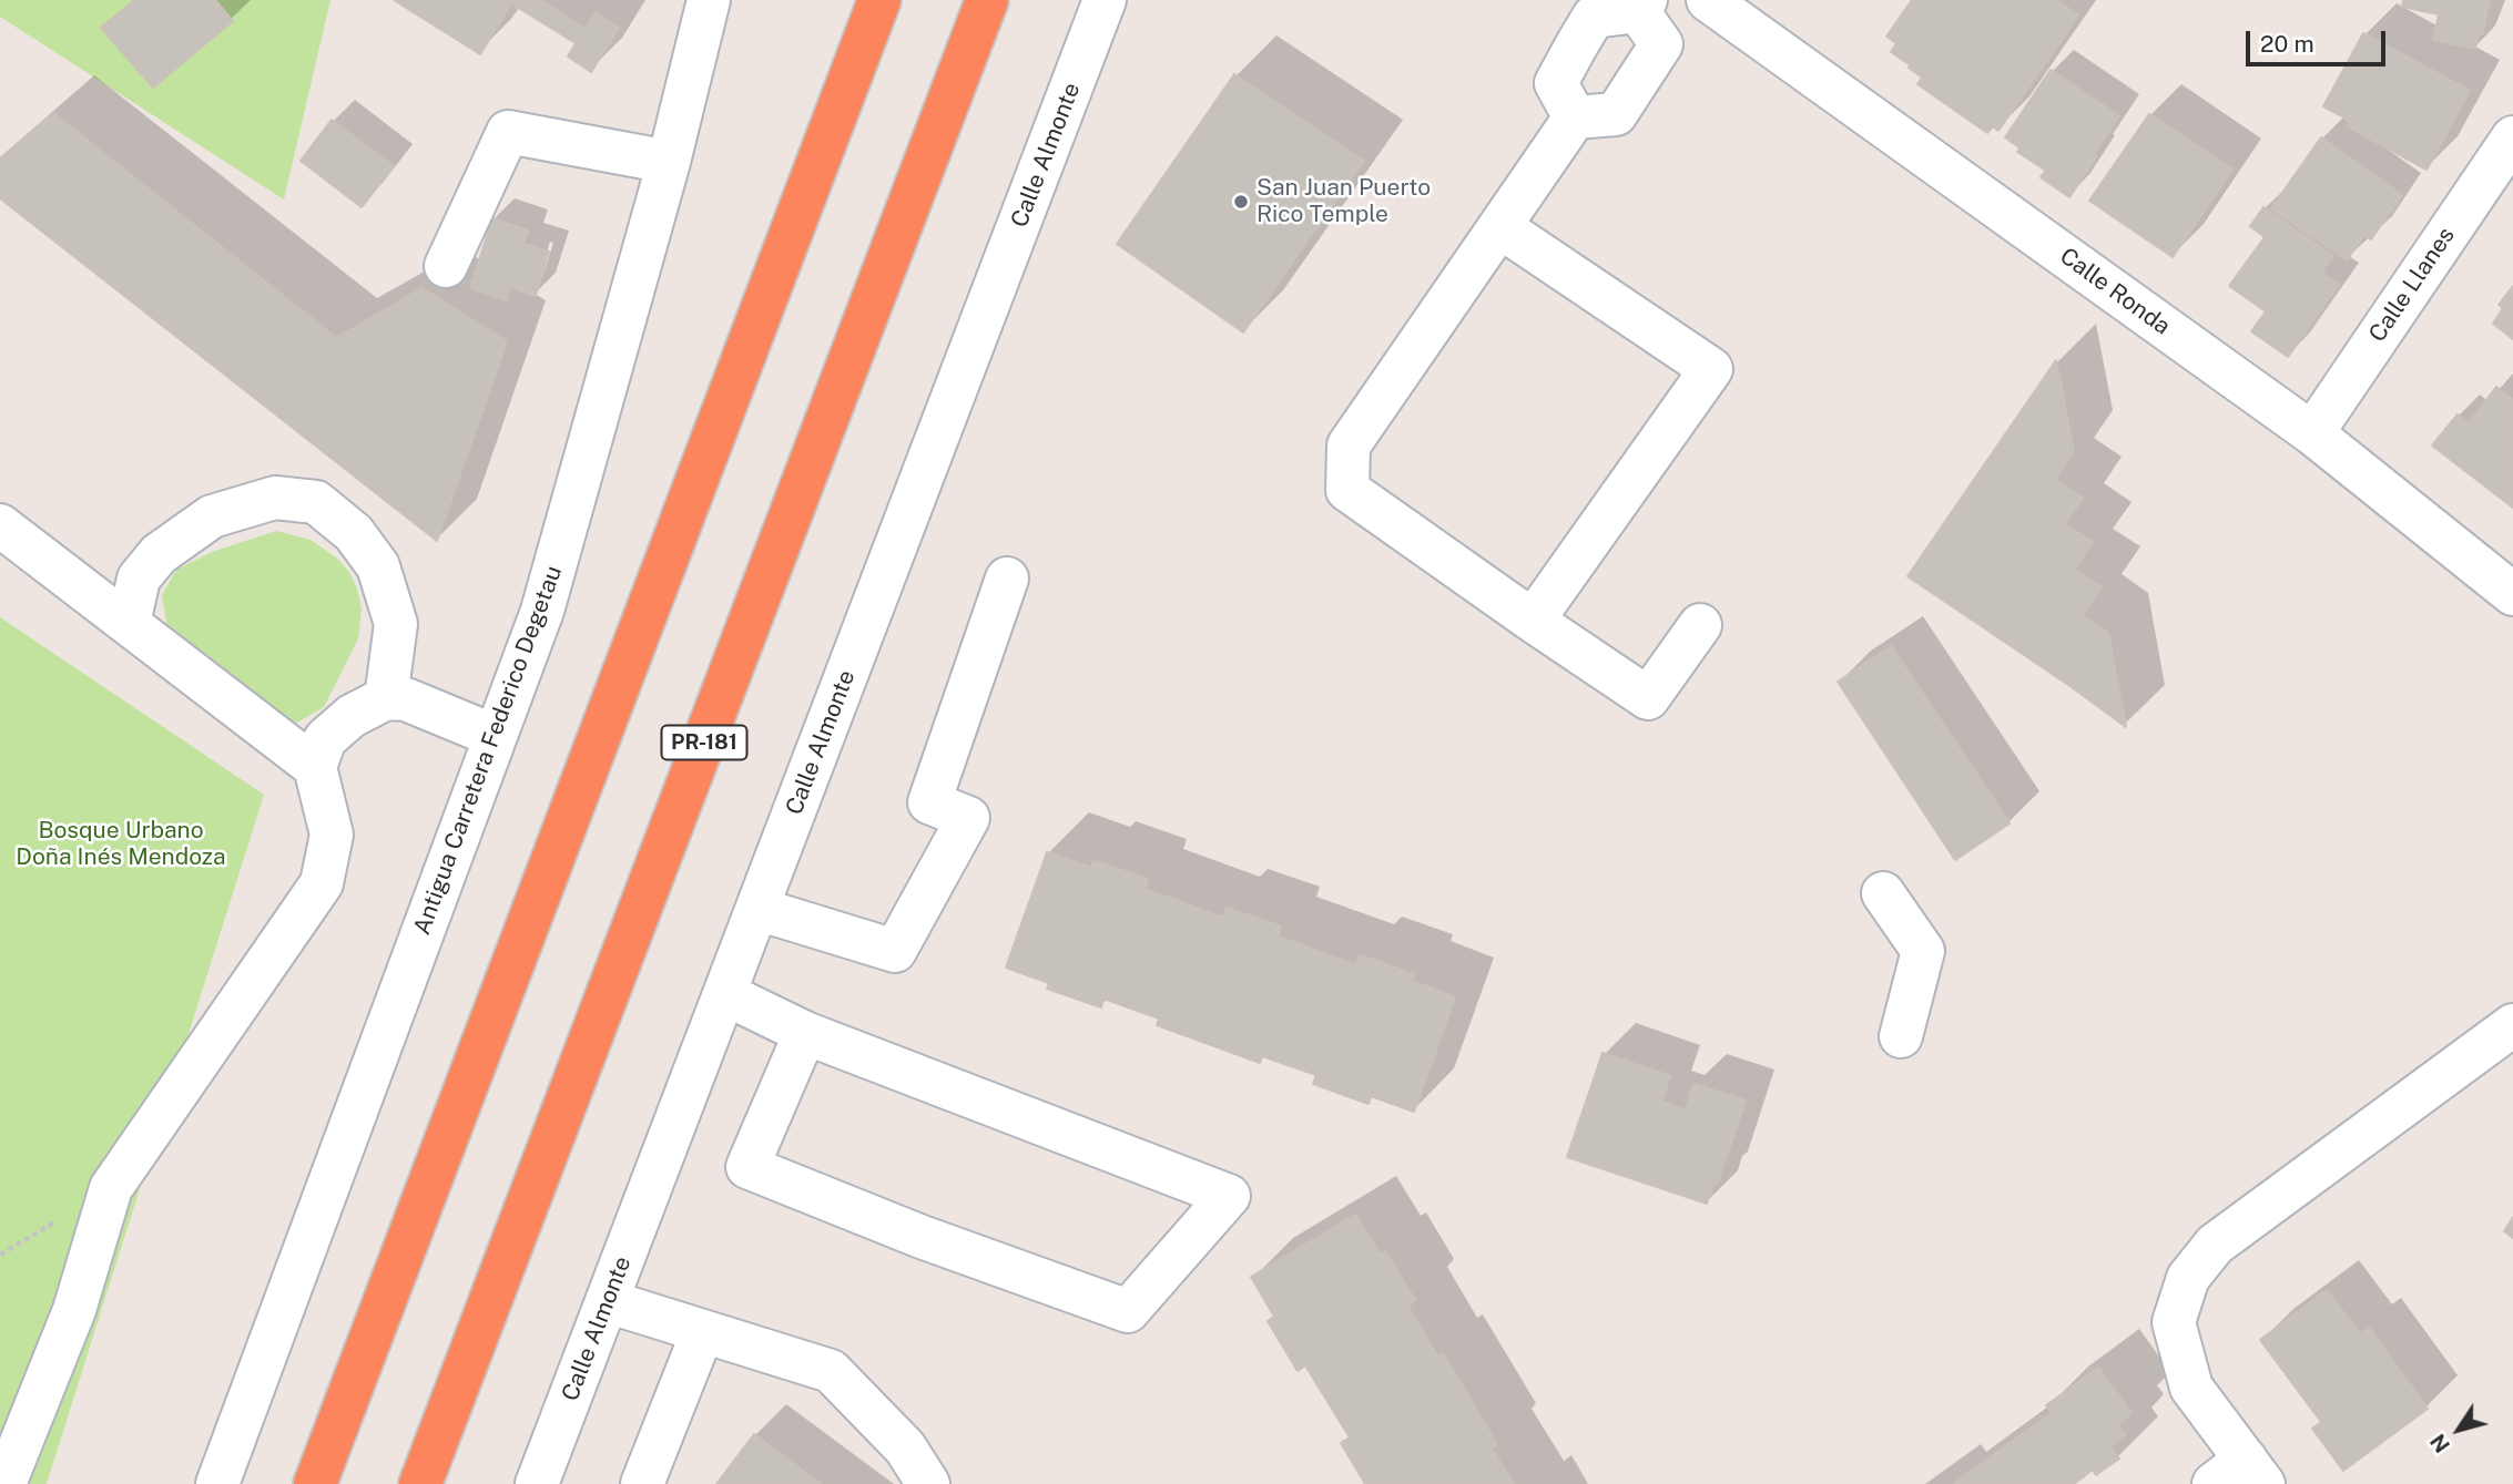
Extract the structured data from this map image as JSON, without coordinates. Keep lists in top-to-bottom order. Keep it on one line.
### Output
{"streets":{"highway":["PR-181"],"street":["Calle Almonte","Calle Llanes","Calle Ronda","Antigua Carretera Federico Degetau"]},"crossings":[["Calle Llanes","Calle Ronda"]],"parks":["Bosque Urbano Doña Inés Mendoza"],"places":["San Juan Puerto Rico Temple"],"scale_bar":"20 m","north":"bottom left"}
